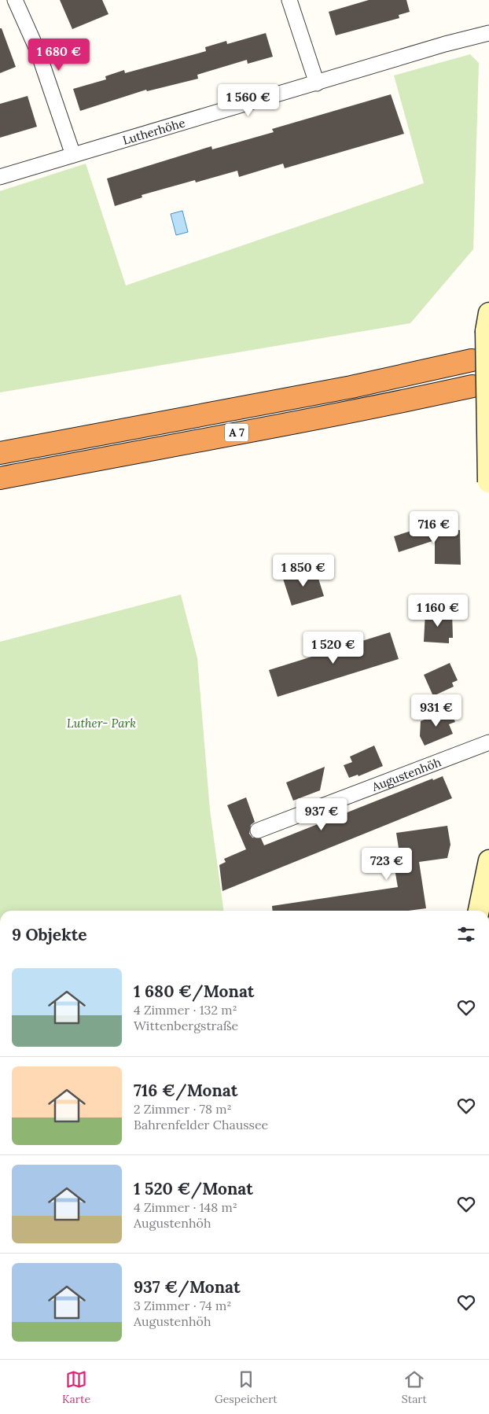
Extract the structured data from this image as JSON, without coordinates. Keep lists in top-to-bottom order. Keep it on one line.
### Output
{"streets":{"highway":["A 7"],"street":["Lutherhöhe","Augustenhöh"]},"parks":["Luther- Park"],"page":{"price":["1 680 €","1 560 €","716 €","1 850 €","1 160 €","1 520 €","931 €","937 €","723 €"],"heading":"9 Objekte","list":[{"name":"1 680 €/Monat","note":"4 Zimmer · 132 m² · Wittenbergstraße"},{"name":"716 €/Monat","note":"2 Zimmer · 78 m² · Bahrenfelder Chaussee"},{"name":"1 520 €/Monat","note":"4 Zimmer · 148 m² · Augustenhöh"},{"name":"937 €/Monat","note":"3 Zimmer · 74 m² · Augustenhöh"}],"tabs":["Karte","Gespeichert","Start"]}}
